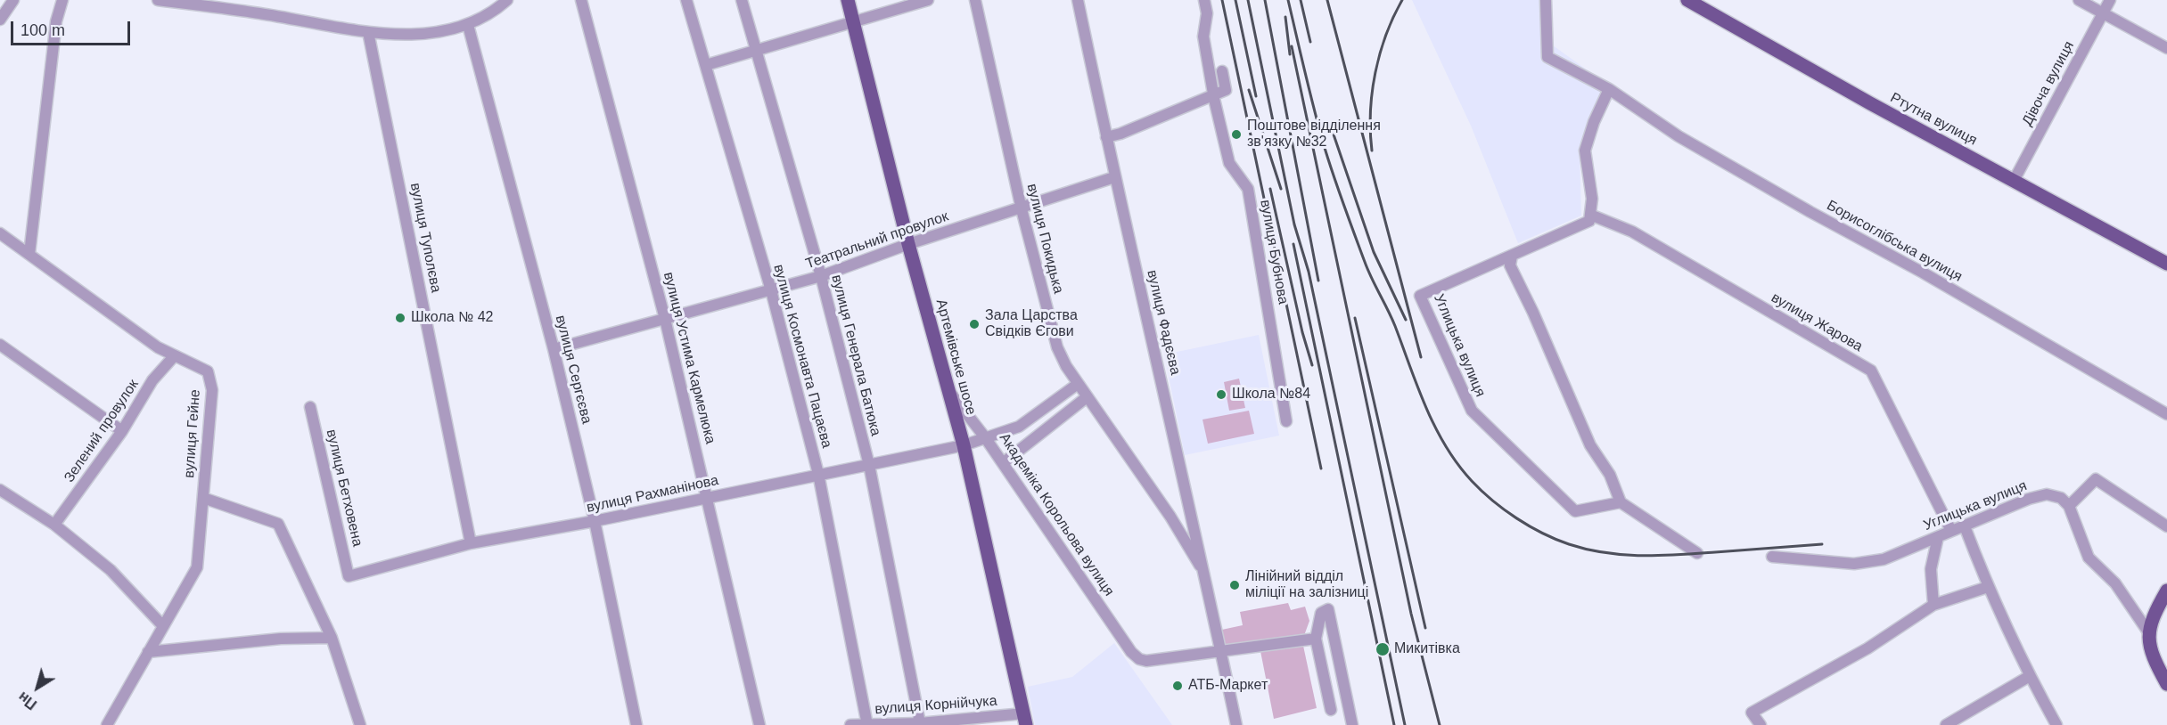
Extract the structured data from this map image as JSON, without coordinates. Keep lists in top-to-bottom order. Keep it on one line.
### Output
{"streets":{"main road":["Ртутна вулиця","Артемівське шосе"],"street":["Дівоча вулиця","вулиця Туполєва","вулиця Покидька","Театральний провулок","Борисоглібська вулиця","вулиця Бубнова","вулиця Фадєєва","вулиця Жарова","Углицька вулиця","вулиця Генерала Батюка","вулиця Космонавта Пацаєва","вулиця Устима Кармелюка","вулиця Сергєєва","Зелений провулок","вулиця Гейне","вулиця Бетховена","вулиця Рахманінова","Академіка Корольова вулиця","вулиця Корнійчука"]},"crossings":[["Дівоча вулиця","Ртутна вулиця"],["вулиця Туполєва","вулиця Рахманінова"],["вулиця Покидька","Театральний провулок"],["вулиця Покидька","вулиця Фадєєва"],["вулиця Покидька","вулиця Рахманінова"],["Театральний провулок","вулиця Фадєєва"],["Театральний провулок","вулиця Генерала Батюка"],["Театральний провулок","вулиця Космонавта Пацаєва"],["Театральний провулок","Артемівське шосе"],["Театральний провулок","вулиця Устима Кармелюка"],["Театральний провулок","вулиця Сергєєва"],["вулиця Фадєєва","Академіка Корольова вулиця"],["вулиця Жарова","Углицька вулиця"],["вулиця Генерала Батюка","вулиця Рахманінова"],["вулиця Генерала Батюка","вулиця Корнійчука"],["вулиця Космонавта Пацаєва","вулиця Рахманінова"],["вулиця Космонавта Пацаєва","вулиця Корнійчука"],["Артемівське шосе","вулиця Рахманінова"],["Артемівське шосе","Академіка Корольова вулиця"],["Артемівське шосе","вулиця Корнійчука"],["вулиця Устима Кармелюка","вулиця Рахманінова"],["вулиця Сергєєва","вулиця Рахманінова"],["Зелений провулок","вулиця Гейне"],["вулиця Бетховена","вулиця Рахманінова"],["вулиця Рахманінова","Академіка Корольова вулиця"]],"places":["Поштове відділення зв'язку №32","Школа № 42","Зала Царства Свідків Єгови","Школа №84","Лінійний відділ міліції на залізниці","Микитівка","АТБ-Маркет"],"scale_bar":"100 m","north":"bottom left"}
